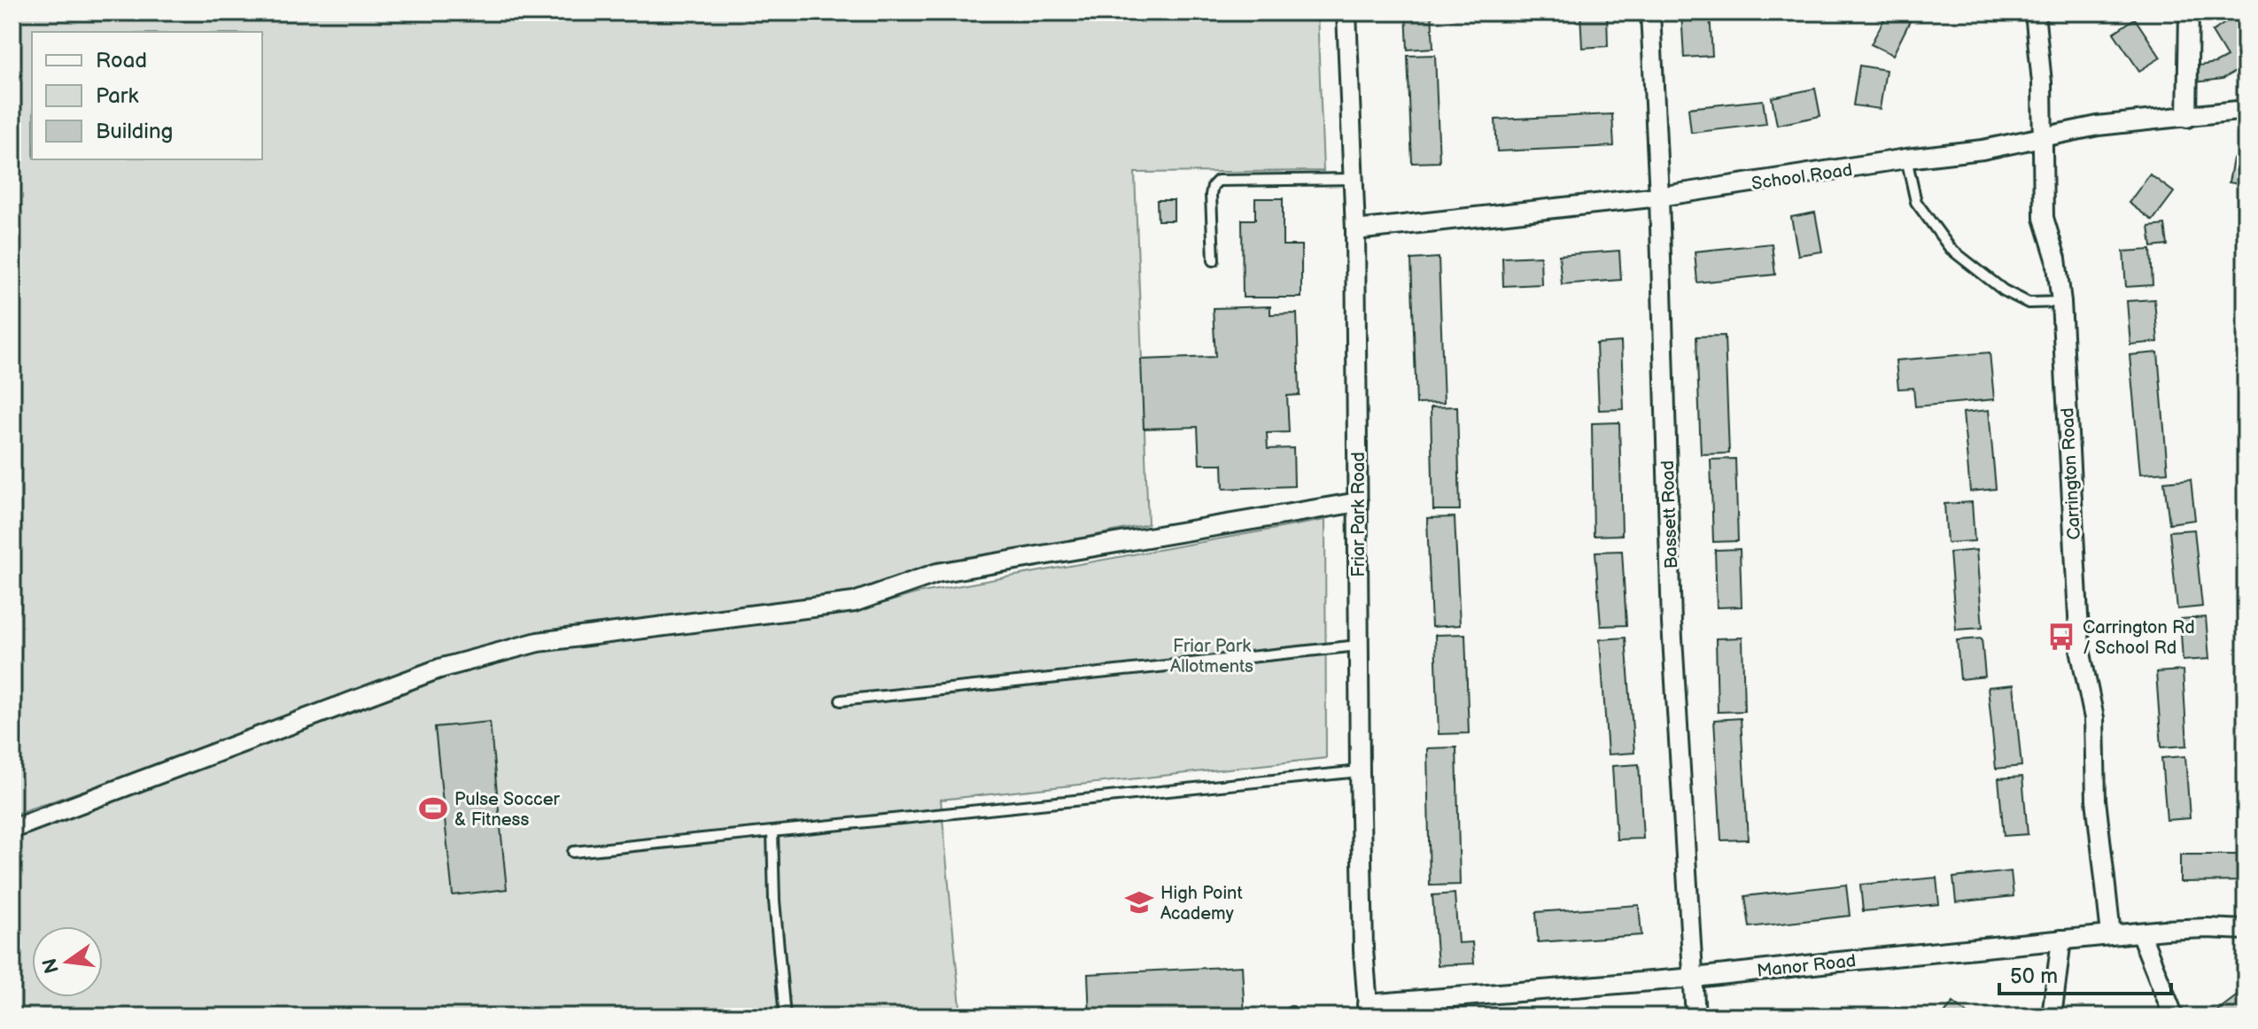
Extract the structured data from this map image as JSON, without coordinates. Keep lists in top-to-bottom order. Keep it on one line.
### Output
{"streets":{"street":["School Road","Carrington Road","Friar Park Road","Bassett Road","Manor Road"]},"crossings":[["School Road","Carrington Road"],["School Road","Friar Park Road"],["School Road","Bassett Road"],["Carrington Road","Manor Road"],["Friar Park Road","Manor Road"],["Bassett Road","Manor Road"]],"parks":["Friar Park Allotments"],"places":{"bus stop":["Carrington Rd / School Rd"],"sports":["Pulse Soccer & Fitness"],"school or university":["High Point Academy"]},"legend":["Road","Park","Building"],"scale_bar":"50 m","north":"left"}
